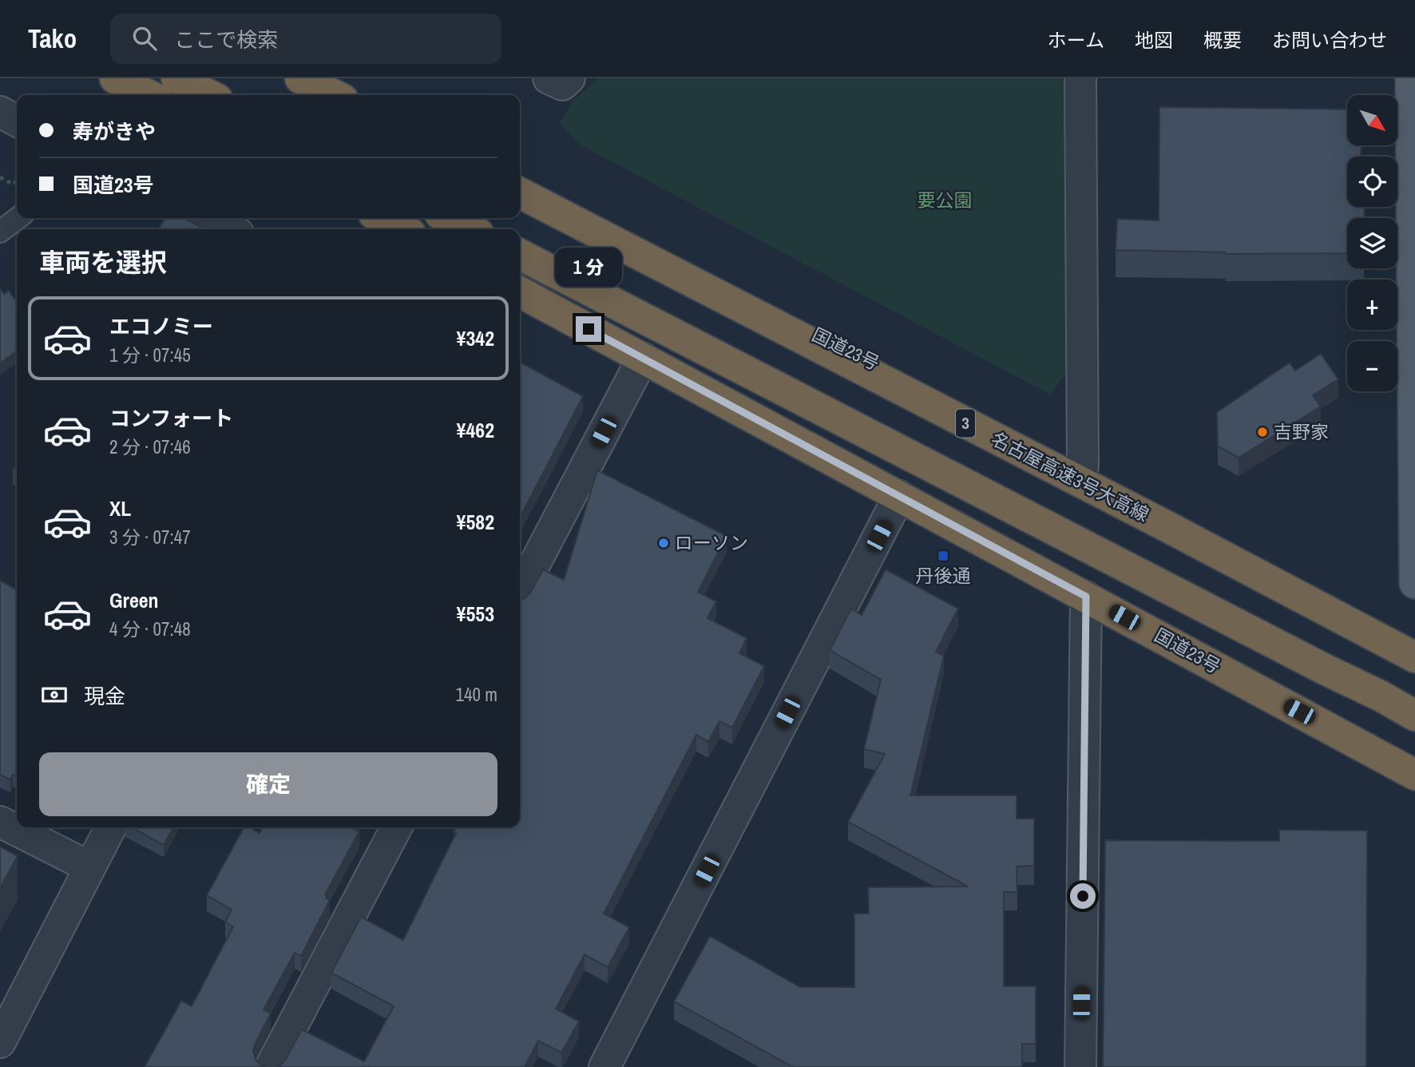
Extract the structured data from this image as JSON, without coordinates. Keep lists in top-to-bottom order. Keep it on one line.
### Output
{"streets":{"highway":["国道23号","3","名古屋高速3号大高線"]},"parks":["要公園"],"places":{"other":["吉野家","ローソン"],"transit":["丹後通"]},"north":"bottom right","page":{"header":"Tako","search":"ここで検索","nav":["ホーム","地図","概要","お問い合わせ"],"map_buttons":["+","−"],"banner":["寿がきや","国道23号"],"heading":"車両を選択","bubble":"1 分","list":[{"name":"エコノミー","note":"1 分 · 07:45","value":"¥342"},{"name":"コンフォート","note":"2 分 · 07:46","value":"¥462"},{"name":"XL","note":"3 分 · 07:47","value":"¥582"},{"name":"Green","note":"4 分 · 07:48","value":"¥553"}],"pay":["現金","140 m"],"buttons":"確定"}}
